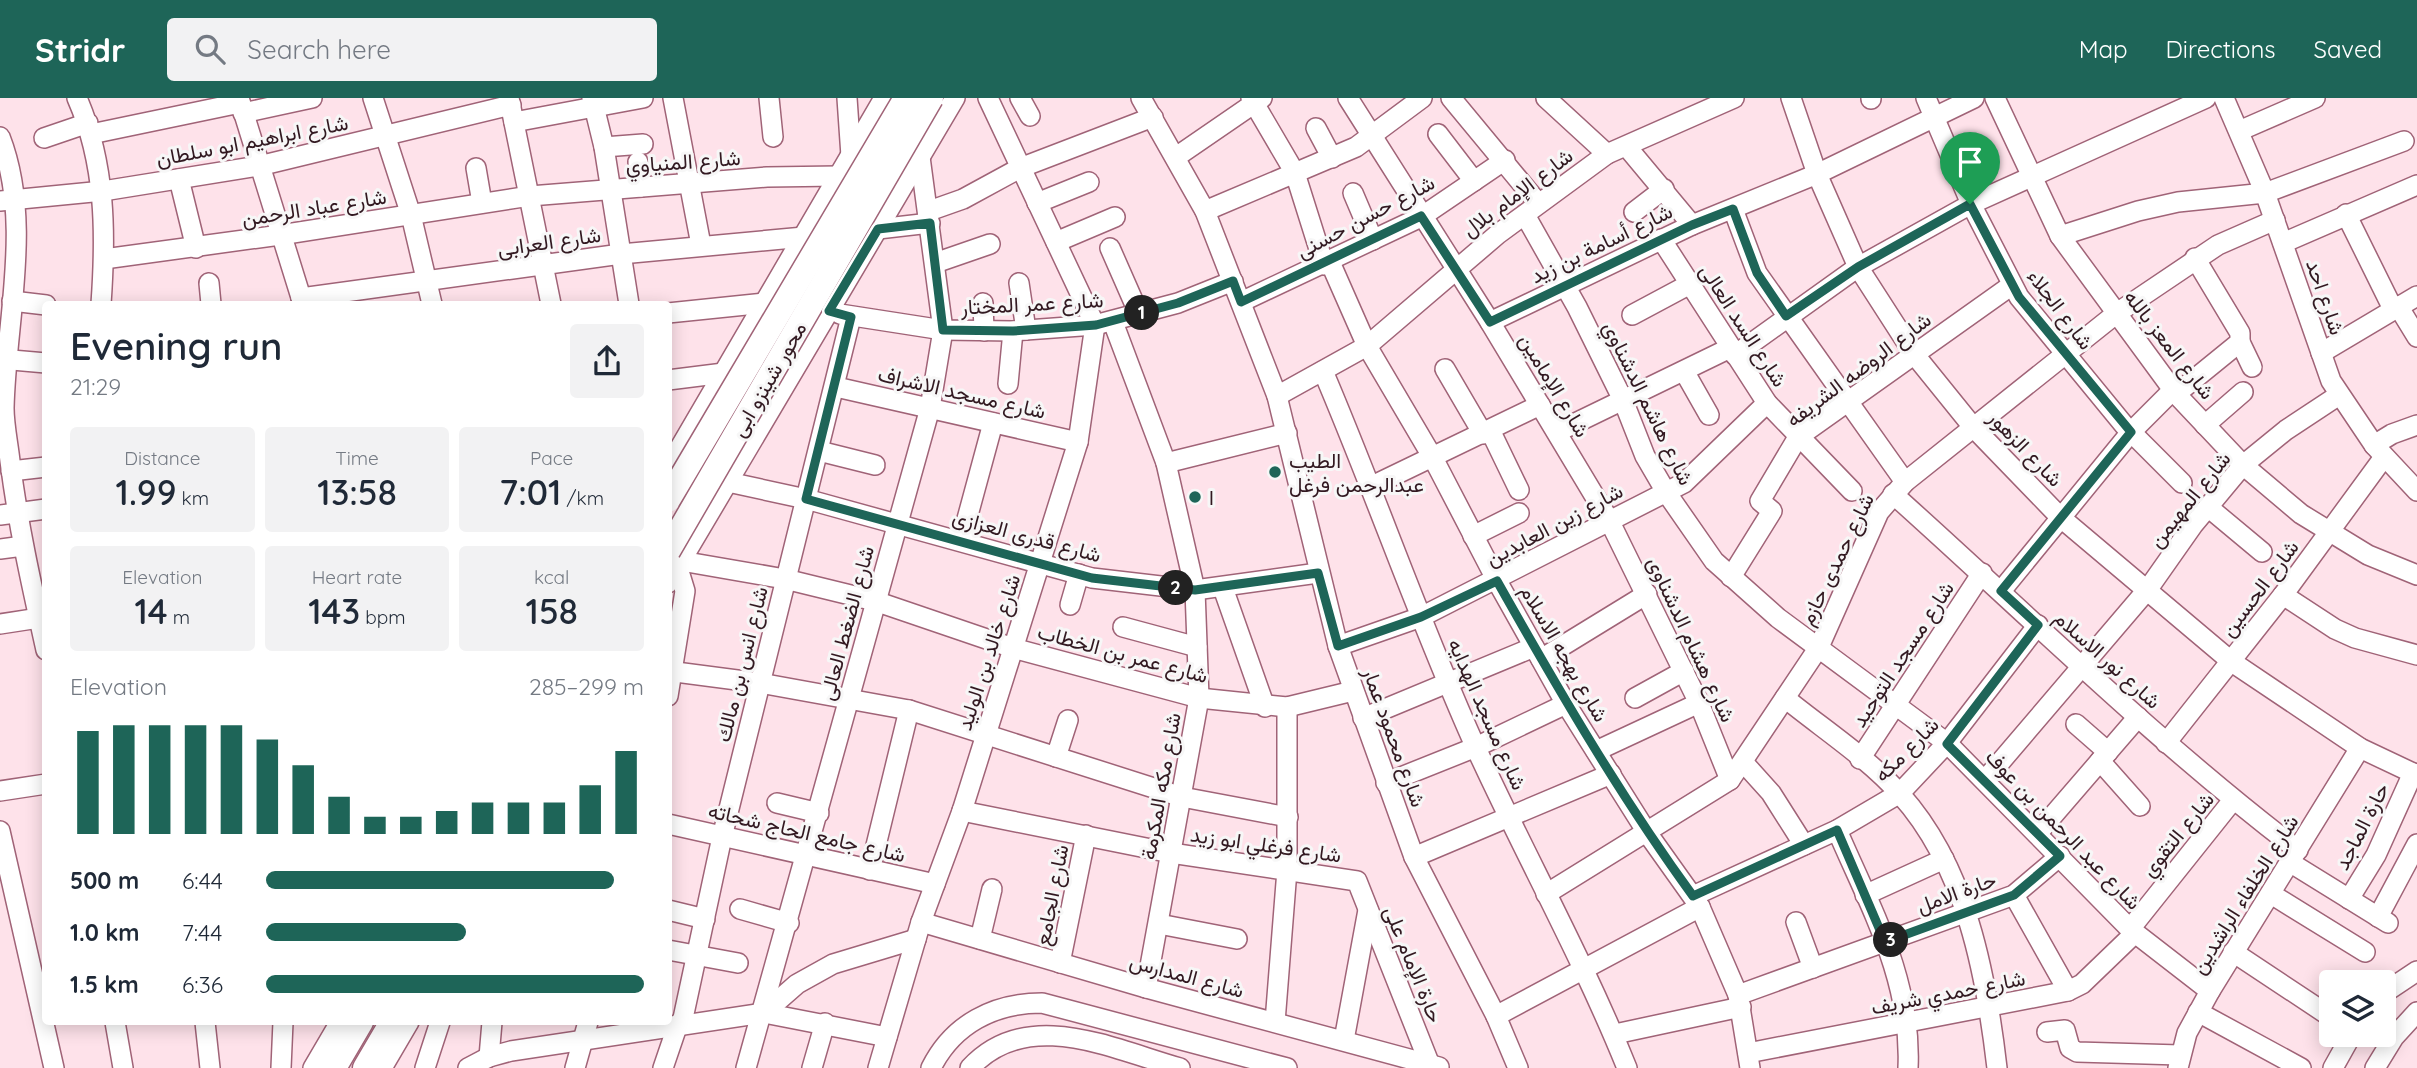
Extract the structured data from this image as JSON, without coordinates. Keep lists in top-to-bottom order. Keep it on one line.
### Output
{"streets":{"main road":["محور شينزو ابى"],"street":["شارع ابراهيم ابو سلطان","شارع المنياوي","شارع الإمام بلال","شارع عباد الرحمن","شارع حسن حسنى","شارع العرابى","شارع أسامة بن زيد","شارع احد","شارع عمر المختار","شارع الجلاء","شارع السد العالى","شارع المعز بالله","شارع الروضه الشريفه","شارع الإمامين","شارع مسجد الاشراف","شارع هاشم الدشناوي","شارع الزهور","شارع المهيمن","شارع زين العابدين","شارع قدرى العزازى","شارع حمدى حازم","شارع الحسين","شارع الضغط العالى","شارع هشام الدشناوى","شارع خالد بن الوليد","شارع عمر بن الخطاب","شارع بهجه الاسلام","شارع مسجد التوحيد","شارع نور الاسلام","شارع انس بن مالك","شارع مسجد الهدايه","شارع محمود عمار","شارع مكه","شارع مكه المكرمة","حارة الماجد","شارع عبد الرحمن بن عوف","شارع جامع الحاج شحاته","شارع التقوي","شارع فرغلي ابو زيد","حارة الامل","شارع الخلفاء الراشدين","شارع الجامع","حارة الإمام على","شارع المدارس","شارع حمدي شريف"]},"crossings":[["شارع المنياوي","شارع عباد الرحمن"],["شارع الإمام بلال","شارع الإمامين"],["شارع الإمام بلال","شارع هاشم الدشناوي"],["شارع الإمام بلال","شارع بهجه الاسلام"],["شارع الإمام بلال","شارع مسجد الهدايه"],["شارع الإمام بلال","شارع محمود عمار"],["شارع حسن حسنى","شارع الإمامين"],["شارع حسن حسنى","شارع هاشم الدشناوي"],["شارع حسن حسنى","شارع بهجه الاسلام"],["شارع حسن حسنى","شارع محمود عمار"],["شارع أسامة بن زيد","شارع الجلاء"],["شارع أسامة بن زيد","شارع السد العالى"],["شارع أسامة بن زيد","شارع الإمامين"],["شارع أسامة بن زيد","شارع هاشم الدشناوي"],["شارع أسامة بن زيد","شارع الزهور"],["شارع أسامة بن زيد","شارع نور الاسلام"],["شارع احد","شارع المهيمن"],["شارع احد","شارع حمدى حازم"],["شارع احد","شارع الحسين"],["شارع عمر المختار","شارع الضغط العالى"],["شارع عمر المختار","شارع خالد بن الوليد"],["شارع عمر المختار","شارع انس بن مالك"],["شارع عمر المختار","شارع محمود عمار"],["شارع عمر المختار","شارع مكه المكرمة"],["شارع الجلاء","شارع الروضه الشريفه"],["شارع الجلاء","شارع حمدى حازم"],["شارع السد العالى","شارع الروضه الشريفه"],["شارع السد العالى","شارع زين العابدين"],["شارع المعز بالله","شارع المهيمن"],["شارع المعز بالله","شارع حمدى حازم"],["شارع المعز بالله","شارع الحسين"],["شارع الروضه الشريفه","شارع هاشم الدشناوي"],["شارع الروضه الشريفه","شارع الزهور"],["شارع الروضه الشريفه","شارع نور الاسلام"],["محور شينزو ابى","شارع عمر بن الخطاب"],["شارع الإمامين","شارع زين العابدين"],["شارع الإمامين","شارع هشام الدشناوى"],["شارع مسجد الاشراف","شارع الضغط العالى"],["شارع مسجد الاشراف","شارع خالد بن الوليد"],["شارع مسجد الاشراف","شارع انس بن مالك"],["شارع هاشم الدشناوي","شارع زين العابدين"],["شارع هاشم الدشناوي","شارع حمدى حازم"],["شارع هاشم الدشناوي","شارع عبد الرحمن بن عوف"],["شارع الزهور","شارع المهيمن"],["شارع الزهور","شارع حمدى حازم"],["شارع الزهور","شارع الحسين"],["شارع الزهور","حارة الماجد"],["شارع الزهور","شارع الخلفاء الراشدين"],["شارع المهيمن","شارع نور الاسلام"],["شارع المهيمن","شارع عبد الرحمن بن عوف"],["شارع زين العابدين","شارع هشام الدشناوى"],["شارع زين العابدين","شارع بهجه الاسلام"],["شارع زين العابدين","شارع مسجد الهدايه"],["شارع زين العابدين","شارع محمود عمار"],["شارع قدرى العزازى","شارع الضغط العالى"],["شارع قدرى العزازى","شارع خالد بن الوليد"],["شارع قدرى العزازى","شارع انس بن مالك"],["شارع قدرى العزازى","شارع محمود عمار"],["شارع قدرى العزازى","شارع مكه المكرمة"],["شارع حمدى حازم","شارع هشام الدشناوى"],["شارع حمدى حازم","شارع بهجه الاسلام"],["شارع حمدى حازم","شارع نور الاسلام"],["شارع حمدى حازم","شارع مسجد الهدايه"],["شارع حمدى حازم","شارع عبد الرحمن بن عوف"],["شارع الحسين","شارع نور الاسلام"],["شارع الضغط العالى","شارع عمر بن الخطاب"],["شارع الضغط العالى","شارع جامع الحاج شحاته"],["شارع خالد بن الوليد","شارع عمر بن الخطاب"],["شارع خالد بن الوليد","شارع مكه المكرمة"],["شارع خالد بن الوليد","شارع جامع الحاج شحاته"],["شارع خالد بن الوليد","شارع فرغلي ابو زيد"],["شارع خالد بن الوليد","شارع المدارس"],["شارع عمر بن الخطاب","شارع انس بن مالك"],["شارع عمر بن الخطاب","شارع محمود عمار"],["شارع عمر بن الخطاب","شارع مكه المكرمة"],["شارع بهجه الاسلام","شارع مكه"],["شارع بهجه الاسلام","حارة الامل"],["شارع بهجه الاسلام","شارع حمدي شريف"],["شارع مسجد التوحيد","شارع نور الاسلام"],["شارع مسجد التوحيد","شارع عبد الرحمن بن عوف"],["شارع نور الاسلام","شارع مكه"],["شارع نور الاسلام","حارة الماجد"],["شارع نور الاسلام","شارع التقوي"],["شارع نور الاسلام","شارع الخلفاء الراشدين"],["شارع انس بن مالك","شارع جامع الحاج شحاته"],["شارع مسجد الهدايه","شارع مكه"],["شارع مسجد الهدايه","حارة الامل"],["شارع محمود عمار","شارع مكه"],["شارع مكه","شارع عبد الرحمن بن عوف"],["شارع مكه المكرمة","شارع فرغلي ابو زيد"],["شارع مكه المكرمة","شارع المدارس"],["شارع عبد الرحمن بن عوف","شارع التقوي"],["شارع عبد الرحمن بن عوف","حارة الامل"],["شارع عبد الرحمن بن عوف","شارع الخلفاء الراشدين"],["شارع عبد الرحمن بن عوف","شارع حمدي شريف"],["شارع التقوي","شارع حمدي شريف"],["شارع فرغلي ابو زيد","شارع الجامع"],["شارع فرغلي ابو زيد","حارة الإمام على"],["شارع الجامع","شارع المدارس"],["حارة الإمام على","شارع المدارس"]],"places":["الطيب عبدالرحمن فرغل","ا"],"page":{"header":"Stridr","search":"Search here","nav":["Map","Directions","Saved"],"pins":["1","2","3"],"heading":["Evening run","21:29"],"stats":[["Distance","1.99 km"],["Time","13:58"],["Pace","7:01 /km"],["Elevation","14 m"],["Heart rate","143 bpm"],["kcal","158"]],"chart":["Elevation","285–299 m"],"list":[{"name":"500 m","note":"6:44"},{"name":"1.0 km","note":"7:44"},{"name":"1.5 km","note":"6:36"}]}}
